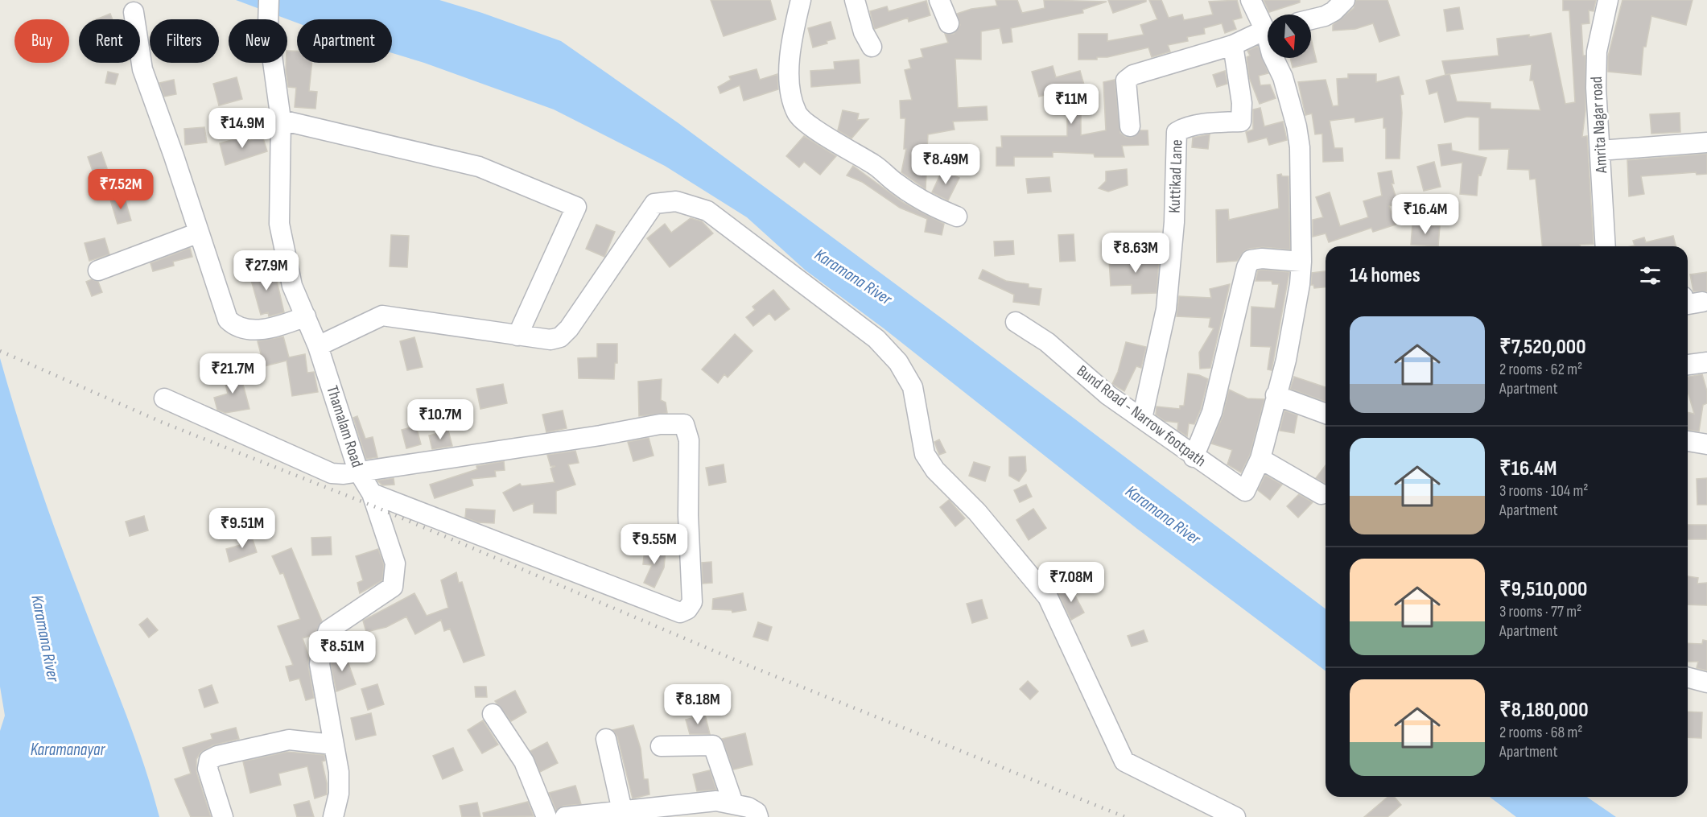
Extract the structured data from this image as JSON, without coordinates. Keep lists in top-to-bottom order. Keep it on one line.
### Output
{"streets":{"street":["Amrita Nagar road","Kuttikad Lane","Bund Road - Narrow footpath","Thamalam Road"]},"crossings":[["Kuttikad Lane","Bund Road - Narrow footpath"]],"water":["Karamana River","Karamanayar"],"north":"bottom","page":{"chip":["Buy","Rent","Filters","New","Apartment"],"price":["₹11M","₹14.9M","₹8.49M","₹7.52M","₹16.4M","₹8.63M","₹27.9M","₹21.7M","₹10.7M","₹9.51M","₹9.55M","₹7.08M","₹8.51M","₹8.18M"],"heading":"14 homes","list":[{"name":"₹7,520,000","note":"2 rooms · 62 m² · Apartment"},{"name":"₹16.4M","note":"3 rooms · 104 m² · Apartment"},{"name":"₹9,510,000","note":"3 rooms · 77 m² · Apartment"},{"name":"₹8,180,000","note":"2 rooms · 68 m² · Apartment"}]}}
